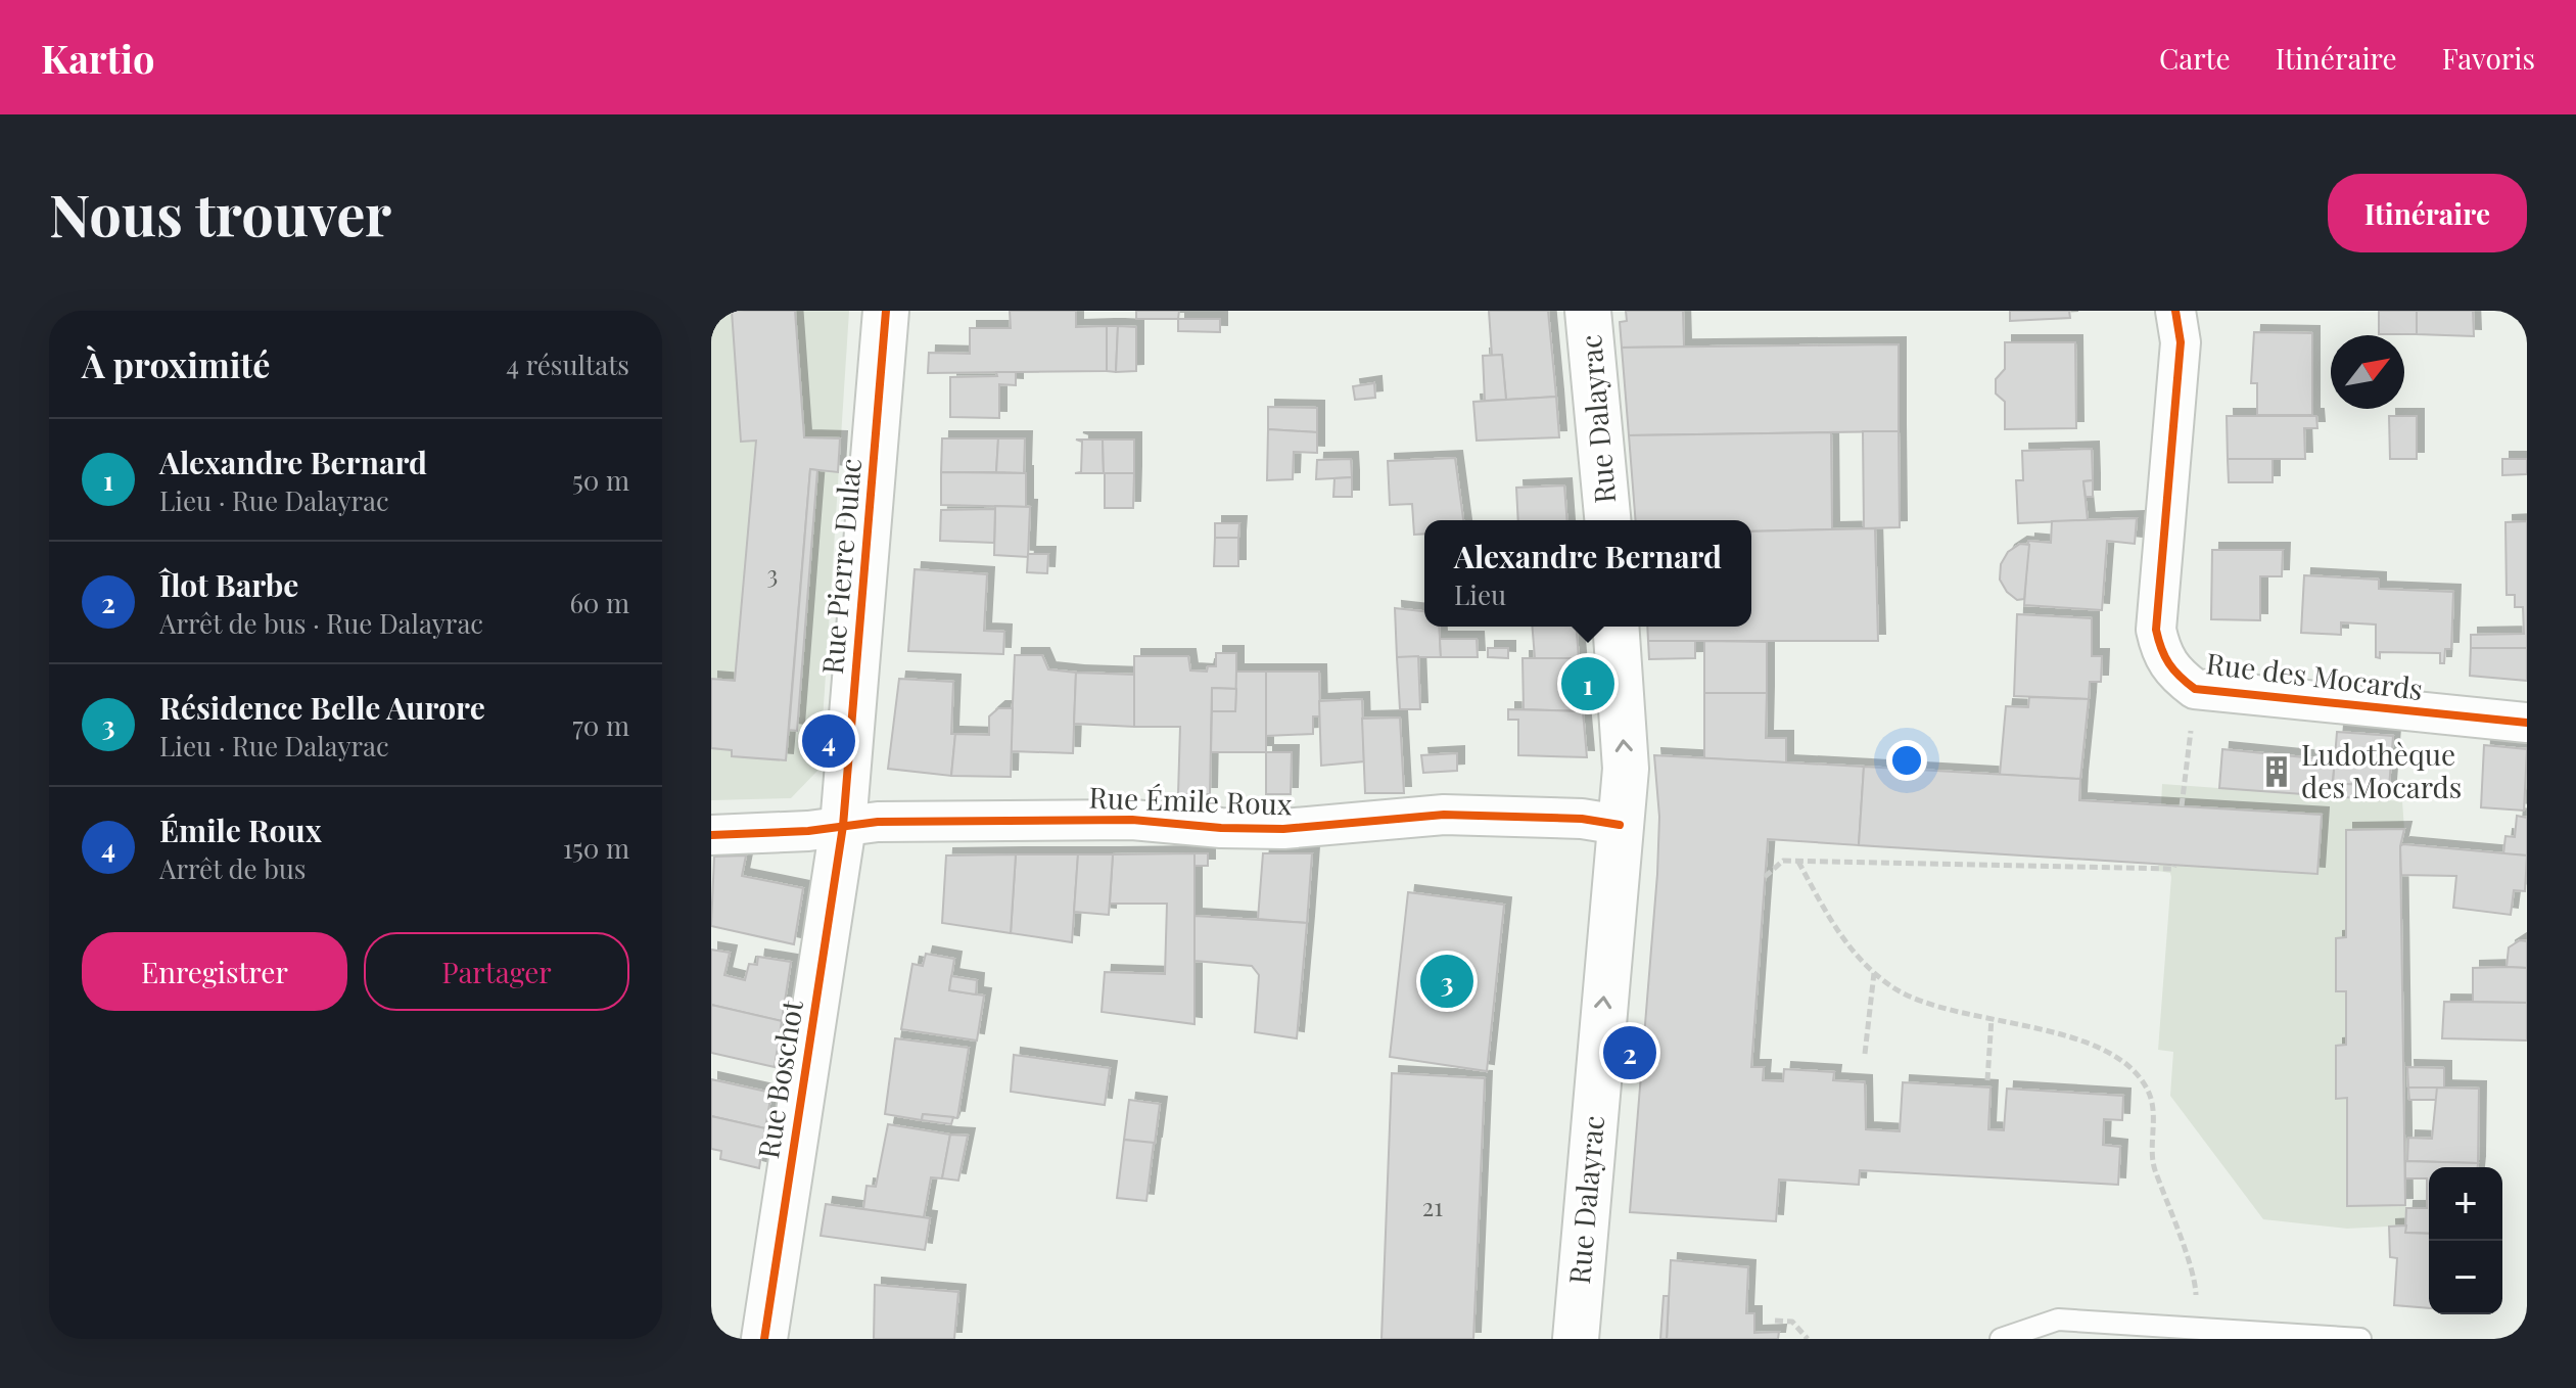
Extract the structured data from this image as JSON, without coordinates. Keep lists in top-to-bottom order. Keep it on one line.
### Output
{"streets":{"main road":["Rue Dalayrac","Rue Pierre Dulac","Rue Boschot"],"street":["Rue des Mocards","Rue Émile Roux"]},"crossings":[["Rue Dalayrac","Rue Émile Roux"],["Rue Pierre Dulac","Rue Émile Roux"],["Rue Pierre Dulac","Rue Boschot"],["Rue Émile Roux","Rue Boschot"]],"one_way":["Rue Dalayrac"],"places":{"building":["Ludothèque des Mocards"]},"house_numbers":["3","21"],"north":"top right","page":{"header":"Kartio","nav":["Carte","Itinéraire","Favoris"],"buttons":["Itinéraire",["Enregistrer","Partager"]],"title":"Nous trouver","heading":["À proximité","4 résultats"],"list":[{"mark":"1","name":"Alexandre Bernard","note":"Lieu · Rue Dalayrac","value":"50 m"},{"mark":"2","name":"Îlot Barbe","note":"Arrêt de bus · Rue Dalayrac","value":"60 m"},{"mark":"3","name":"Résidence Belle Aurore","note":"Lieu · Rue Dalayrac","value":"70 m"},{"mark":"4","name":"Émile Roux","note":"Arrêt de bus","value":"150 m"}],"popup":["Alexandre Bernard","Lieu"],"pins":["1","4","3","2"],"map_buttons":["+","−"]}}
